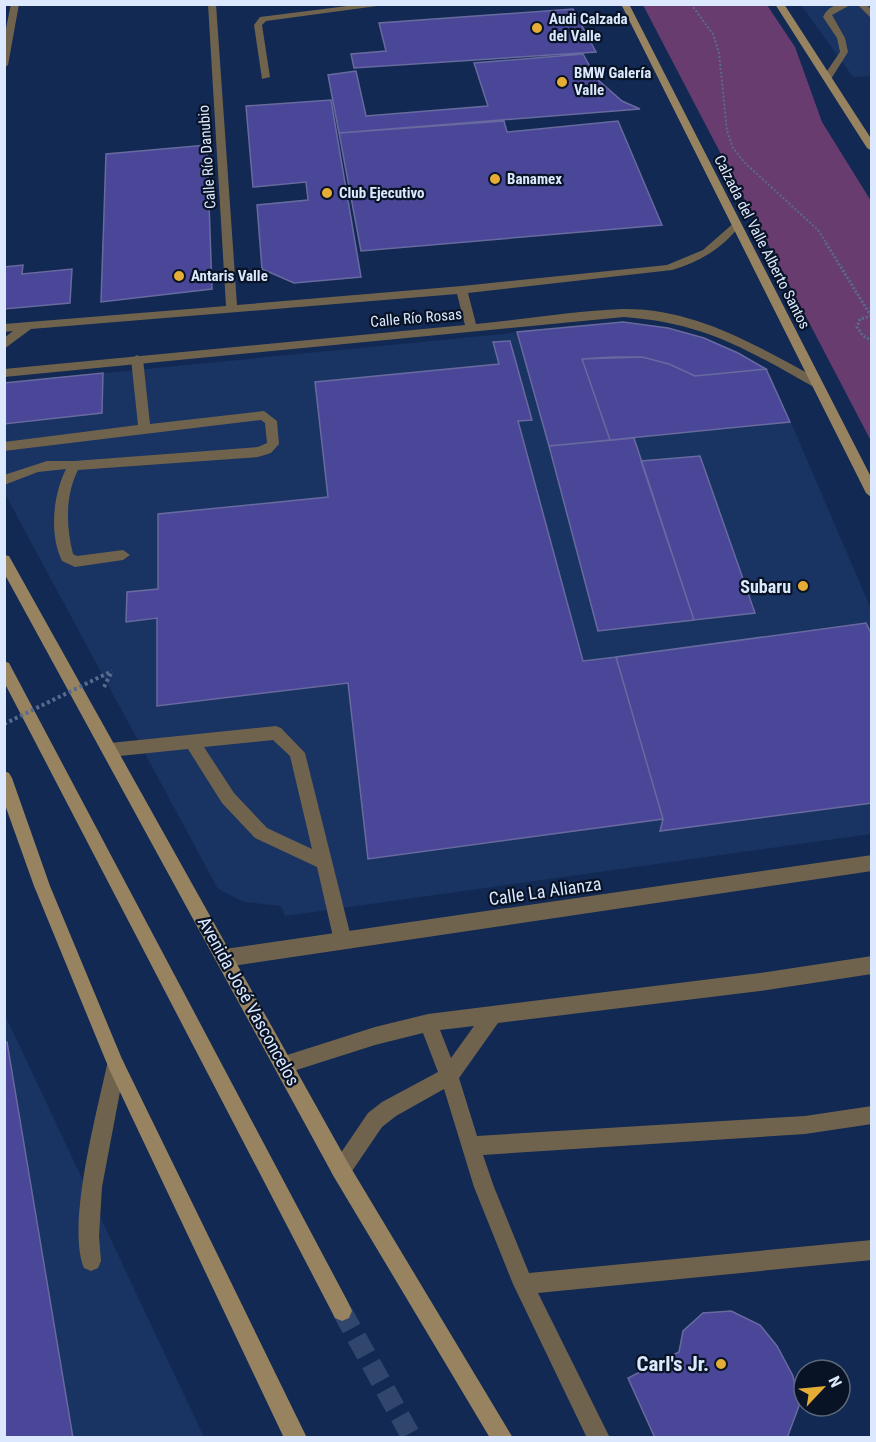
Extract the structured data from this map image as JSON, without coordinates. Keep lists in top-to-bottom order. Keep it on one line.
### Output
{"streets":{"main road":["Calzada del Valle Alberto Santos","Avenida José Vasconcelos"],"street":["Calle Río Danubio","Calle Río Rosas","Calle La Alianza"]},"crossings":[["Calle Río Danubio","Calle Río Rosas"],["Calzada del Valle Alberto Santos","Calle Río Rosas"],["Calle La Alianza","Avenida José Vasconcelos"]],"places":["Audi Calzada del Valle","BMW Galería Valle","Banamex","Club Ejecutivo","Antaris Valle","Subaru","Carl's Jr."],"north":"top right"}
